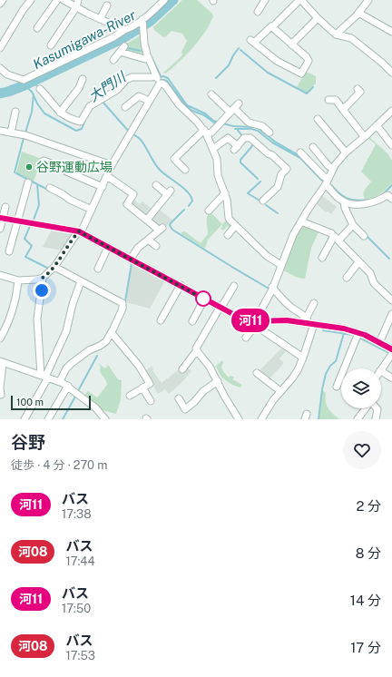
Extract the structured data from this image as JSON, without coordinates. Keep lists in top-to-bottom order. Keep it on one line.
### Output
{"water":["Kasumigawa-River","大門川"],"places":["谷野運動広場"],"lines":["bus line 河11"],"scale_bar":"100 m","page":{"on_map":"河11","scale":"100 m","heading":["谷野","徒歩 · 4 分 · 270 m"],"list":[{"mark":"河11","name":"バス","note":"17:38","value":"2 分"},{"mark":"河08","name":"バス","note":"17:44","value":"8 分"},{"mark":"河11","name":"バス","note":"17:50","value":"14 分"},{"mark":"河08","name":"バス","note":"17:53","value":"17 分"}]}}
